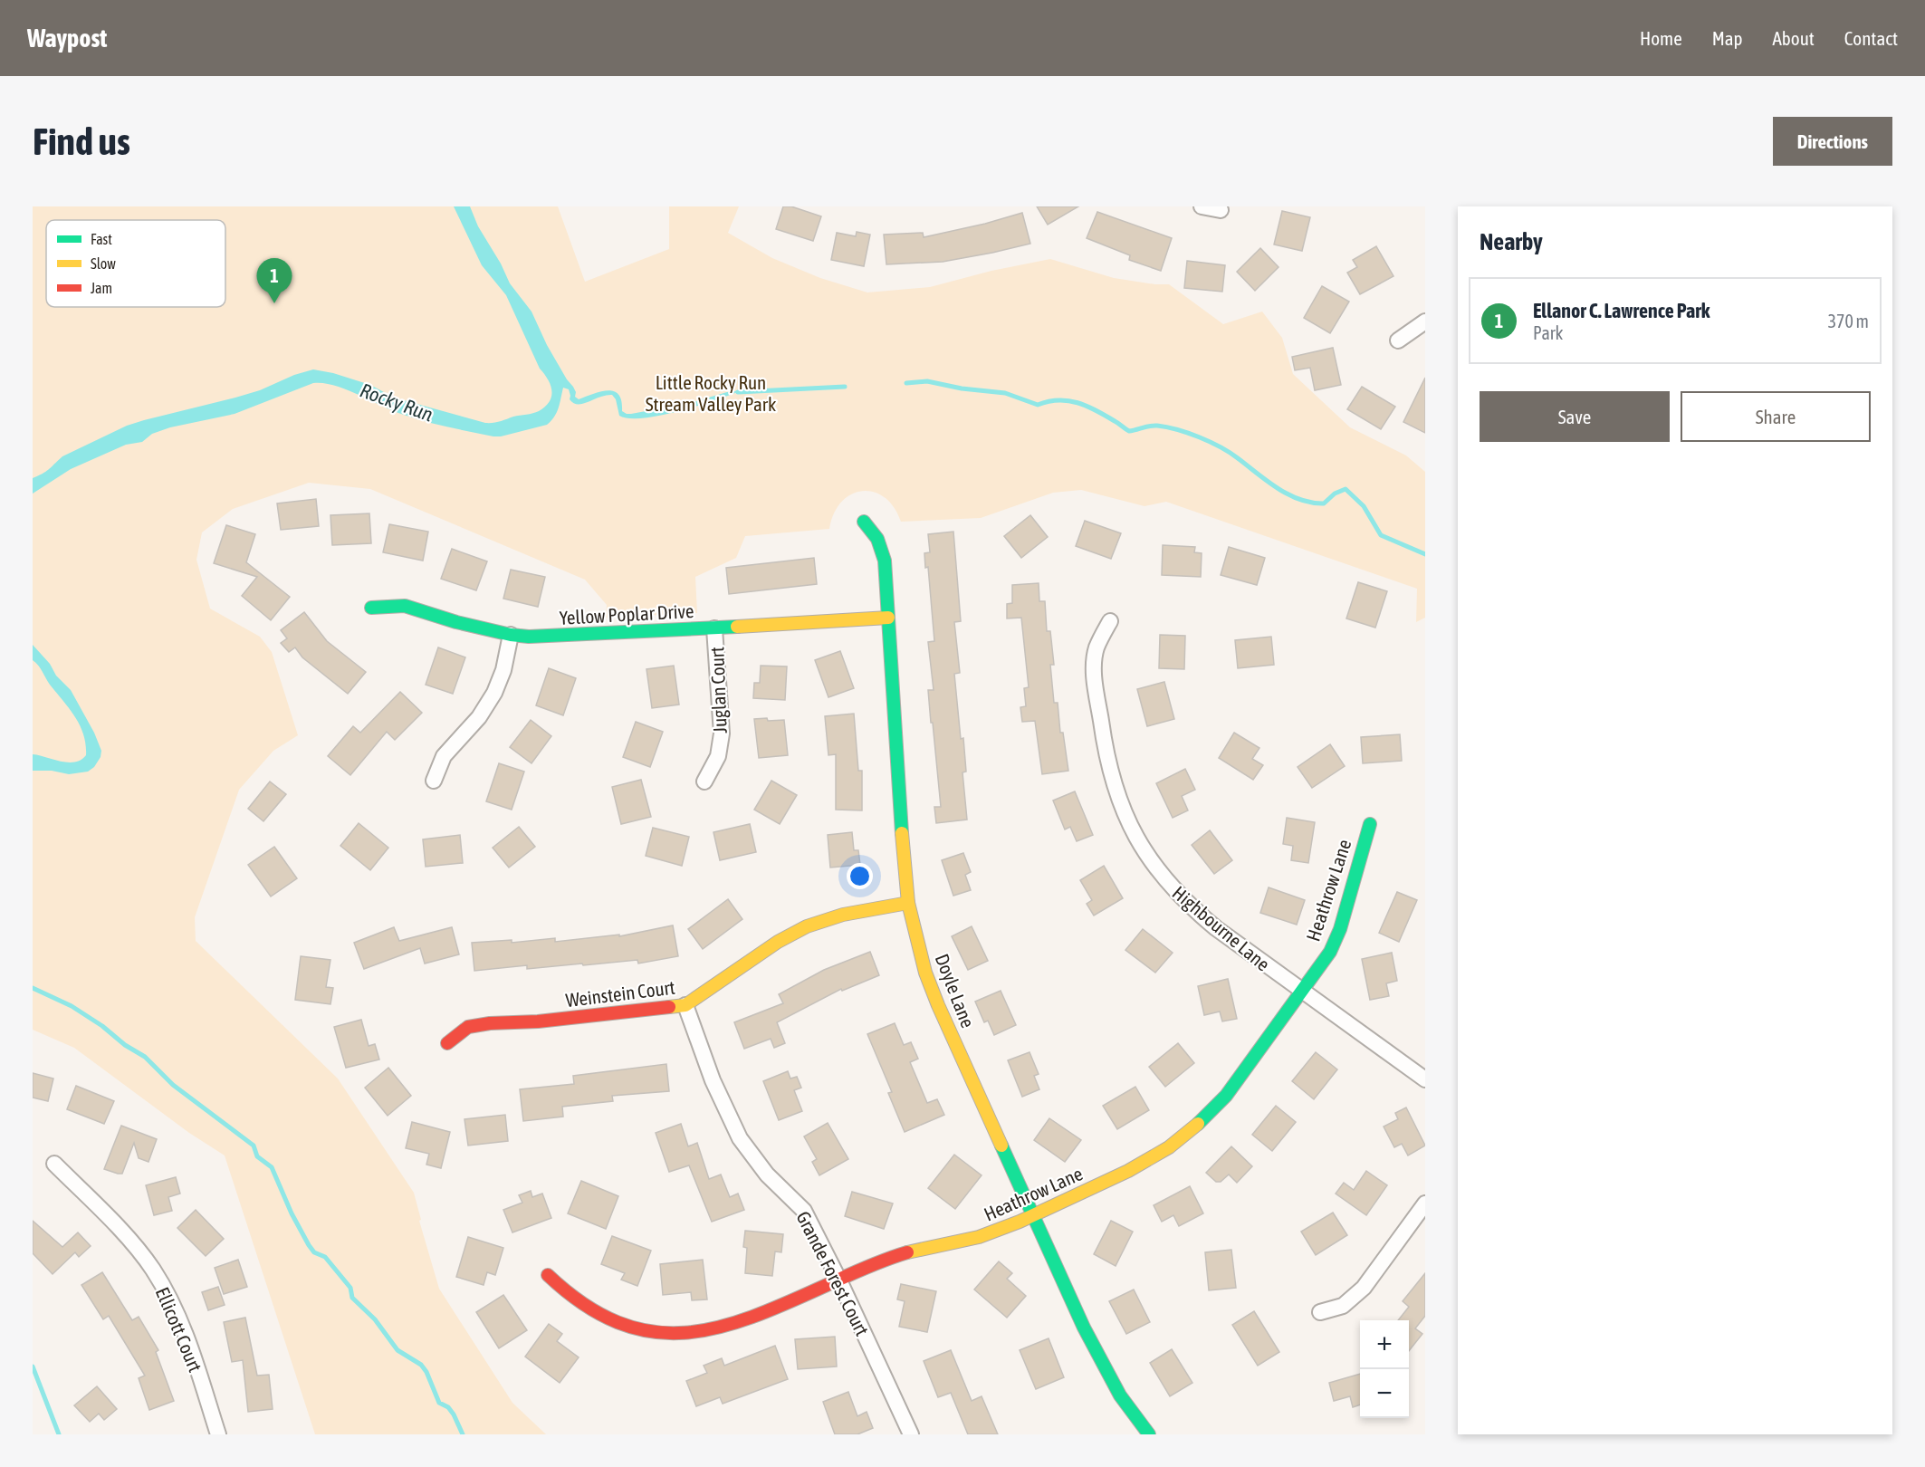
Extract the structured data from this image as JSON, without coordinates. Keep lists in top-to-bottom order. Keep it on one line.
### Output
{"streets":{"street":["Yellow Poplar Drive","Juglan Court","Heathrow Lane","Highbourne Lane","Doyle Lane","Weinstein Court","Grande Forest Court","Ellicott Court"]},"crossings":[["Yellow Poplar Drive","Juglan Court"],["Yellow Poplar Drive","Doyle Lane"],["Heathrow Lane","Highbourne Lane"],["Heathrow Lane","Doyle Lane"],["Heathrow Lane","Grande Forest Court"],["Doyle Lane","Weinstein Court"],["Weinstein Court","Grande Forest Court"]],"water":["Rocky Run"],"parks":["Little Rocky Run Stream Valley Park"],"legend":["Fast","Slow","Jam"],"page":{"header":"Waypost","nav":["Home","Map","About","Contact"],"buttons":["Directions",["Save","Share"]],"title":"Find us","heading":"Nearby","pins":"1","list":[{"mark":"1","name":"Ellanor C. Lawrence Park","note":"Park","value":"370 m"}],"map_buttons":["+","−"]}}
